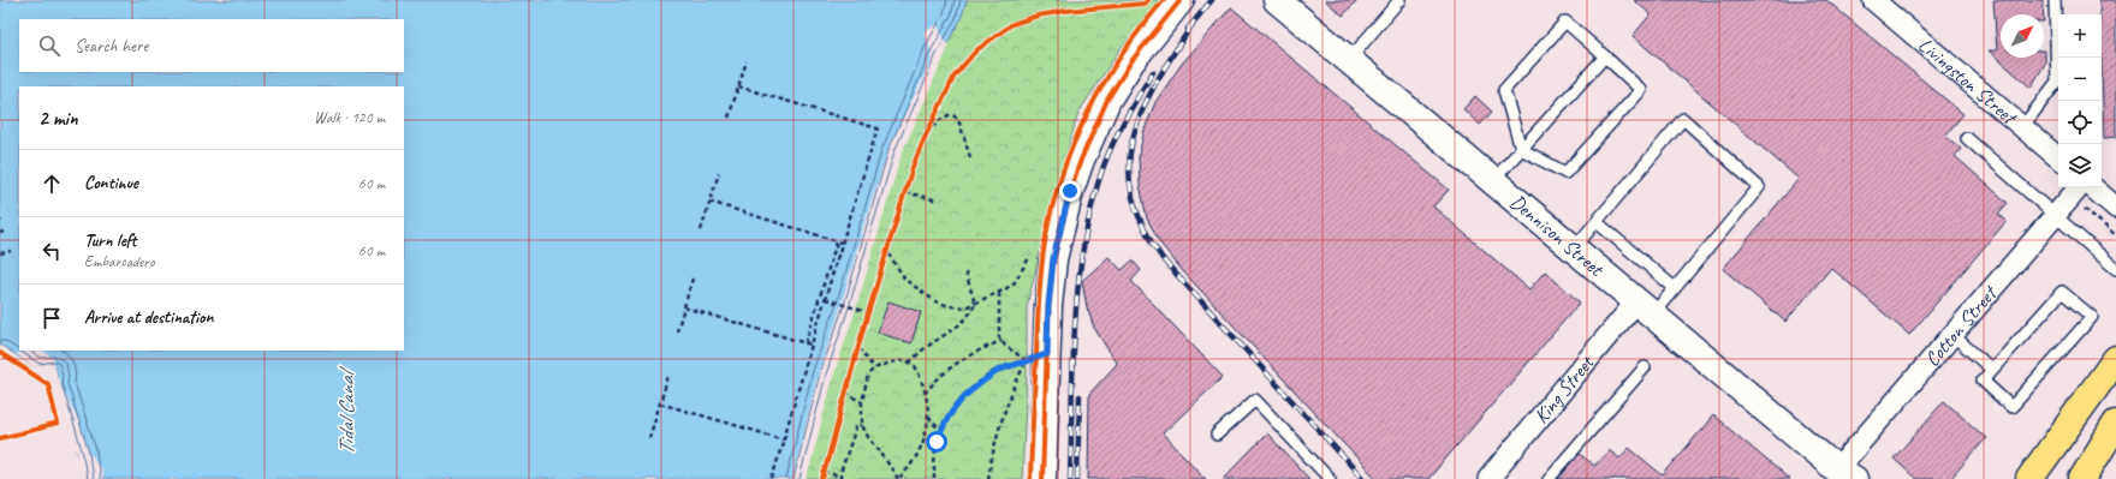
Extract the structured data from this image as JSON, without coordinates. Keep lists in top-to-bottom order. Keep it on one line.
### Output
{"streets":{"main road":["Dennison Street"],"street":["Livingston Street","Cotton Street","King Street"]},"crossings":[["Dennison Street","Cotton Street"],["Dennison Street","King Street"]],"water":["Tidal Canal"],"north":"top right","page":{"map_buttons":["+","−"],"search":"Search here","heading":["2 min","Walk · 120 m"],"list":[["Continue","60 m"],["Turn left","Embarcadero","60 m"],"Arrive at destination"]}}
